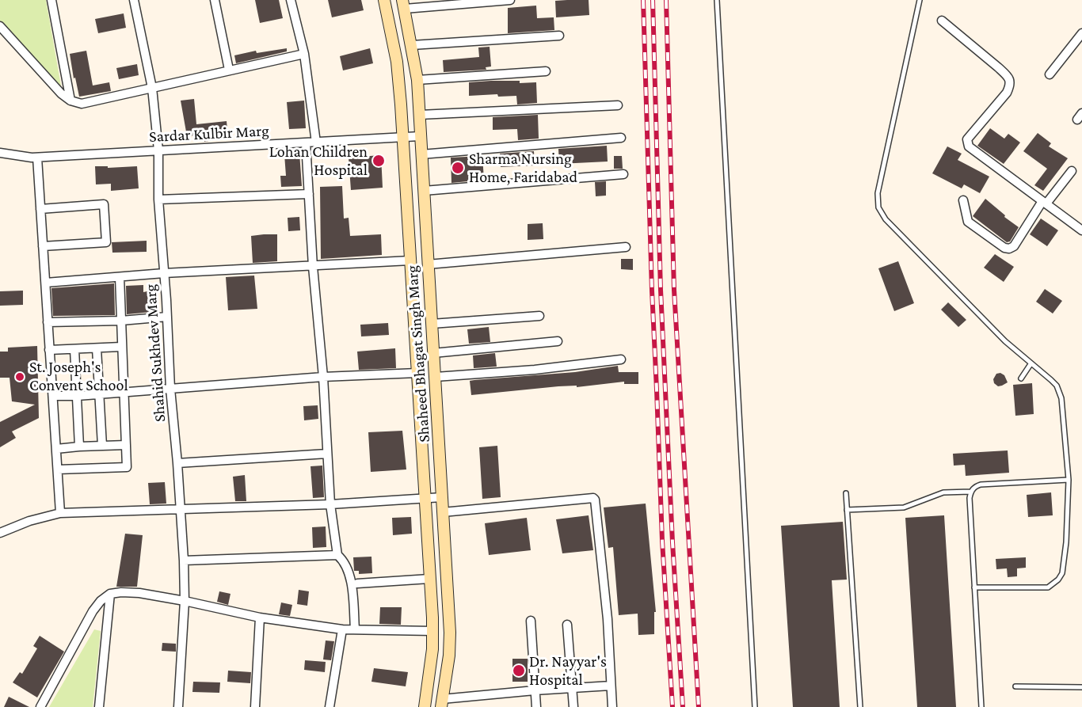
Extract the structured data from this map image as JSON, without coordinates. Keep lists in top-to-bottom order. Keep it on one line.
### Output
{"streets":{"street":["Sardar Kulbir Marg","Shahid Sukhdev Marg","Shaheed Bhagat Singh Marg"]},"crossings":[["Sardar Kulbir Marg","Shahid Sukhdev Marg"],["Sardar Kulbir Marg","Shaheed Bhagat Singh Marg"]],"places":["Lohan Children Hospital","Sharma Nursing Home, Faridabad","St. Joseph's Convent School","Dr. Nayyar's Hospital"]}
